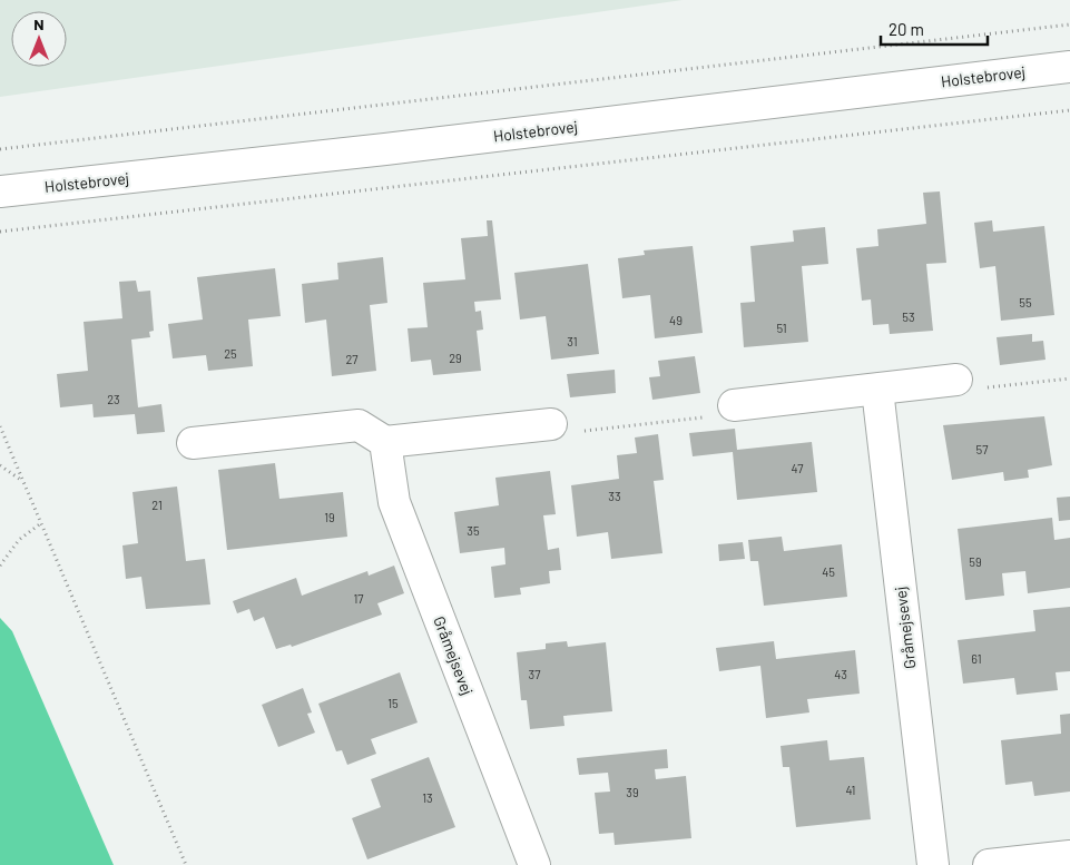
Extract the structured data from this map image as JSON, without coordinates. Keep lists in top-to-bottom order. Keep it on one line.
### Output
{"streets":{"street":["Holstebrovej","Gråmejsevej"]},"house_numbers":["55","53","49","51","31","25","29","27","23","57","47","33","21","19","35","59","45","17","61","37","43","15","41","39","13"],"scale_bar":"20 m","north":"top"}
